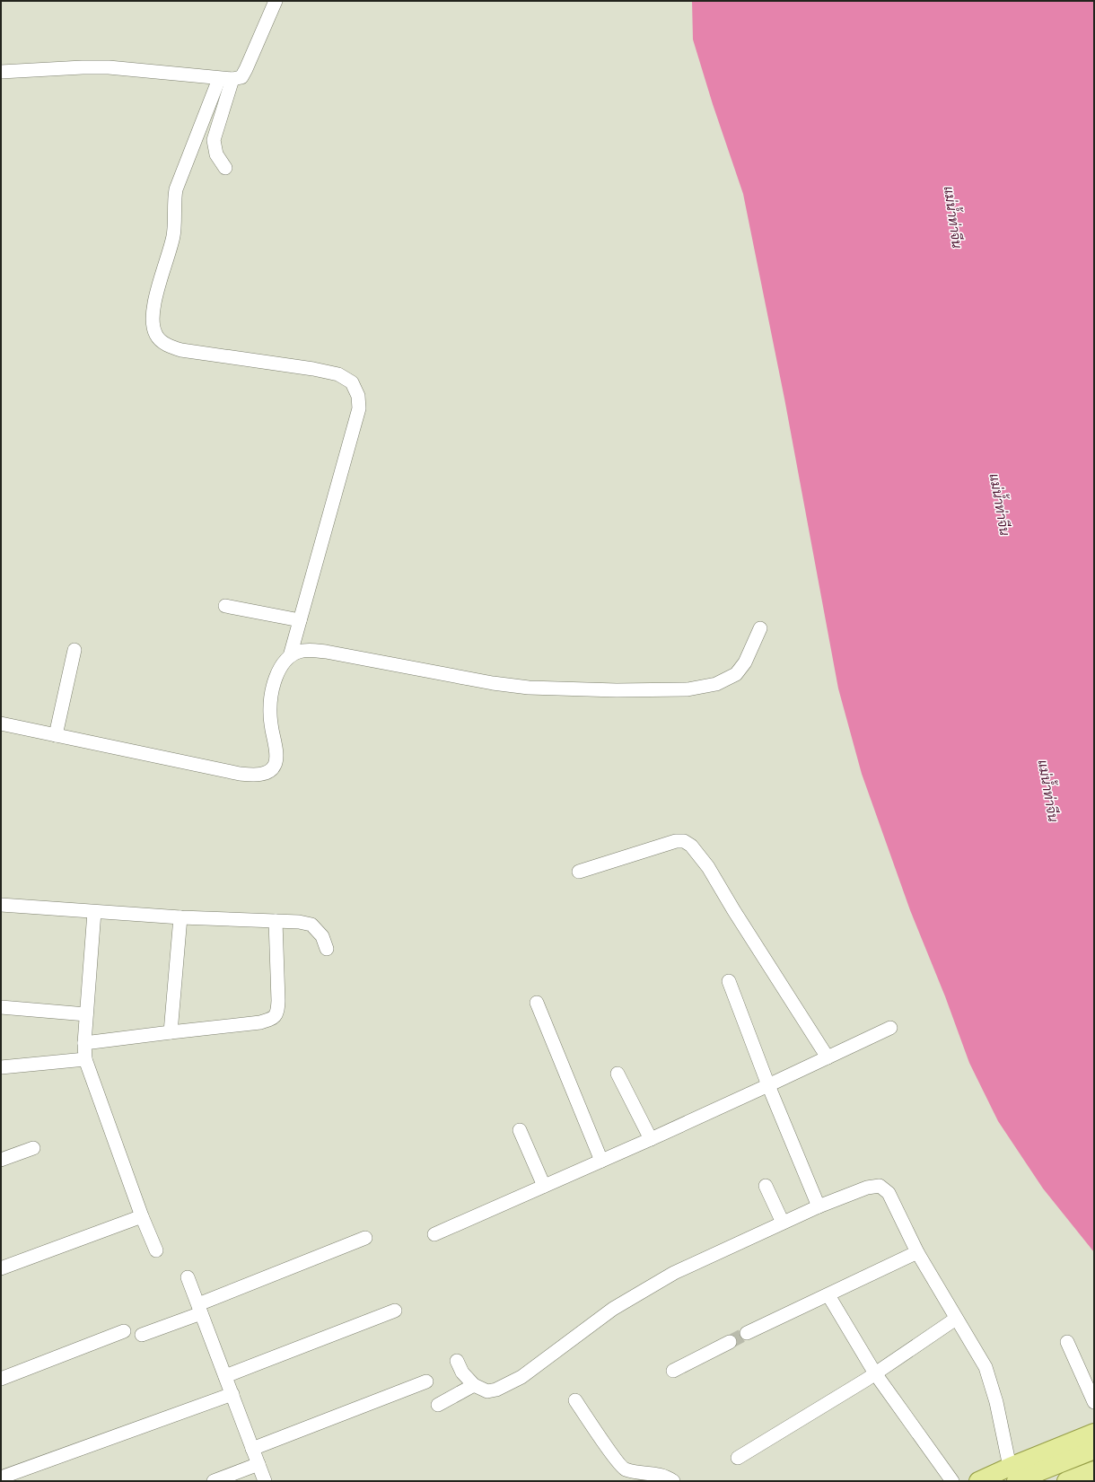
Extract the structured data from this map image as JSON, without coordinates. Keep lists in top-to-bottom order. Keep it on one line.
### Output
{"water":["แม่น้ำท่าจีน"]}
